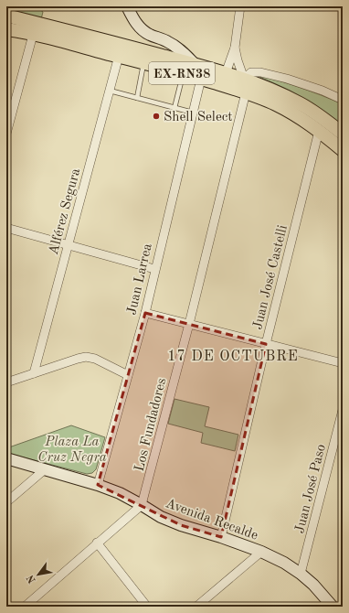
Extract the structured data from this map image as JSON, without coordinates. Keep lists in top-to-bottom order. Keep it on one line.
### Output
{"streets":{"main road":["EX-RN38"],"street":["Alférez Segura","Juan José Castelli","Juan Larrea","Los Fundadores","Juan José Paso","Avenida Recalde"]},"crossings":[["EX-RN38","Alférez Segura"],["EX-RN38","Juan José Castelli"],["EX-RN38","Juan Larrea"],["EX-RN38","Los Fundadores"],["Juan José Castelli","Avenida Recalde"],["Juan Larrea","Avenida Recalde"],["Los Fundadores","Avenida Recalde"],["Juan José Paso","Avenida Recalde"]],"districts":["17 DE OCTUBRE"],"parks":["Plaza La Cruz Negra"],"places":["Shell Select"],"north":"bottom left"}
